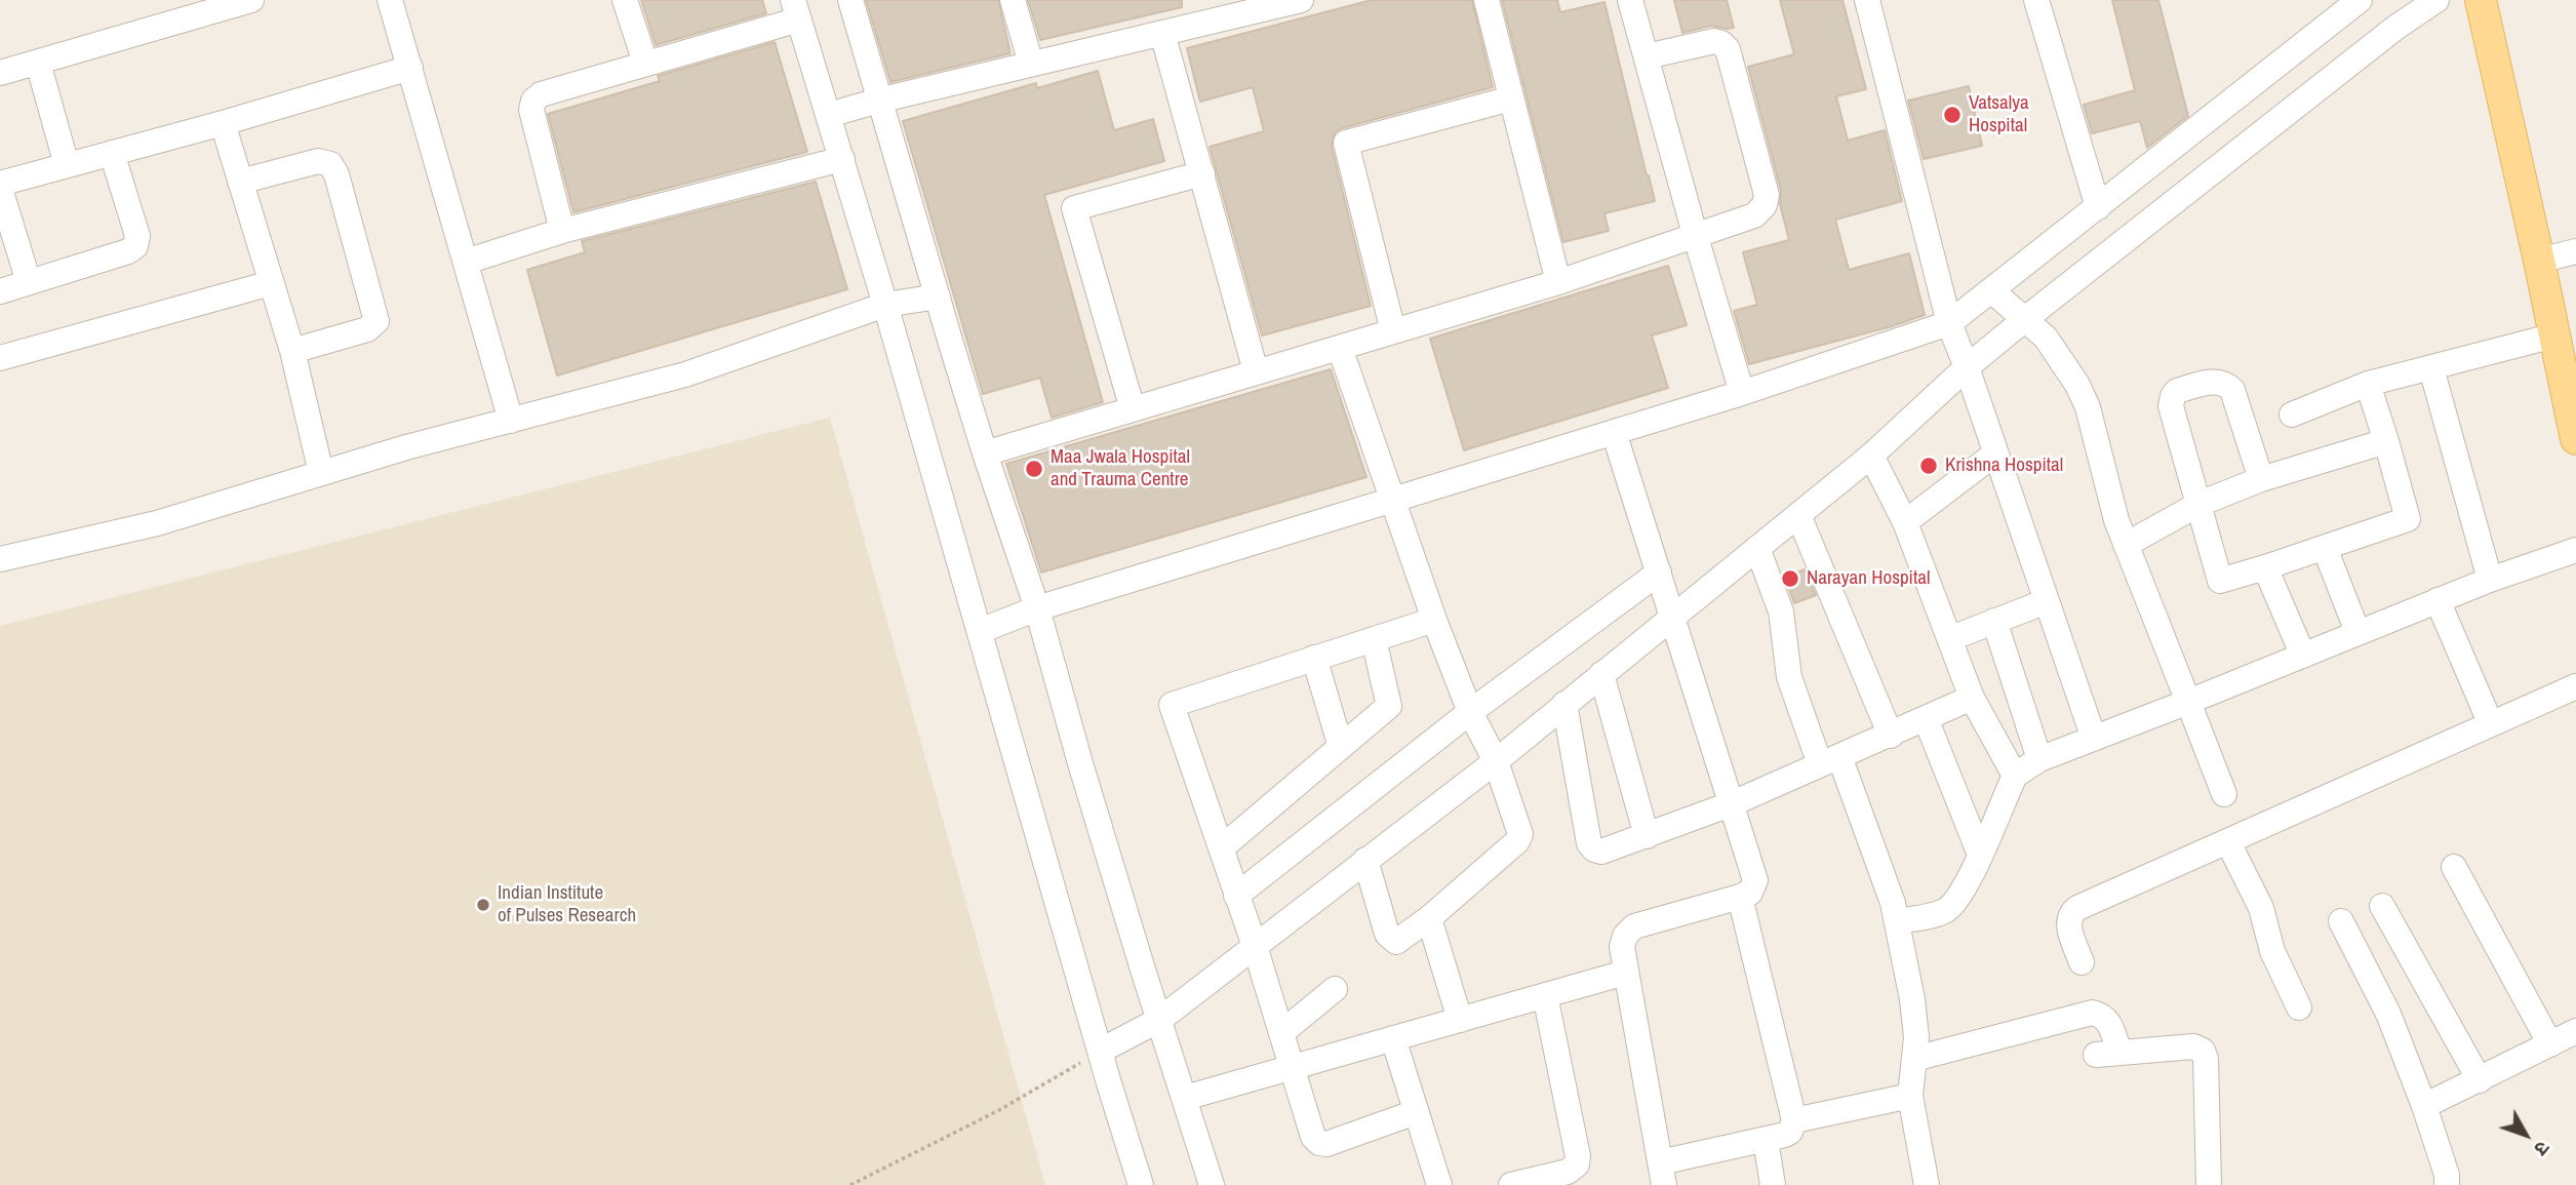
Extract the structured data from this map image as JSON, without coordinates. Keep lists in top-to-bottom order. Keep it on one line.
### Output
{"places":["Vatsalya Hospital","Krishna Hospital","Maa Jwala Hospital and Trauma Centre","Narayan Hospital","Indian Institute of Pulses Research"],"north":"bottom right"}
